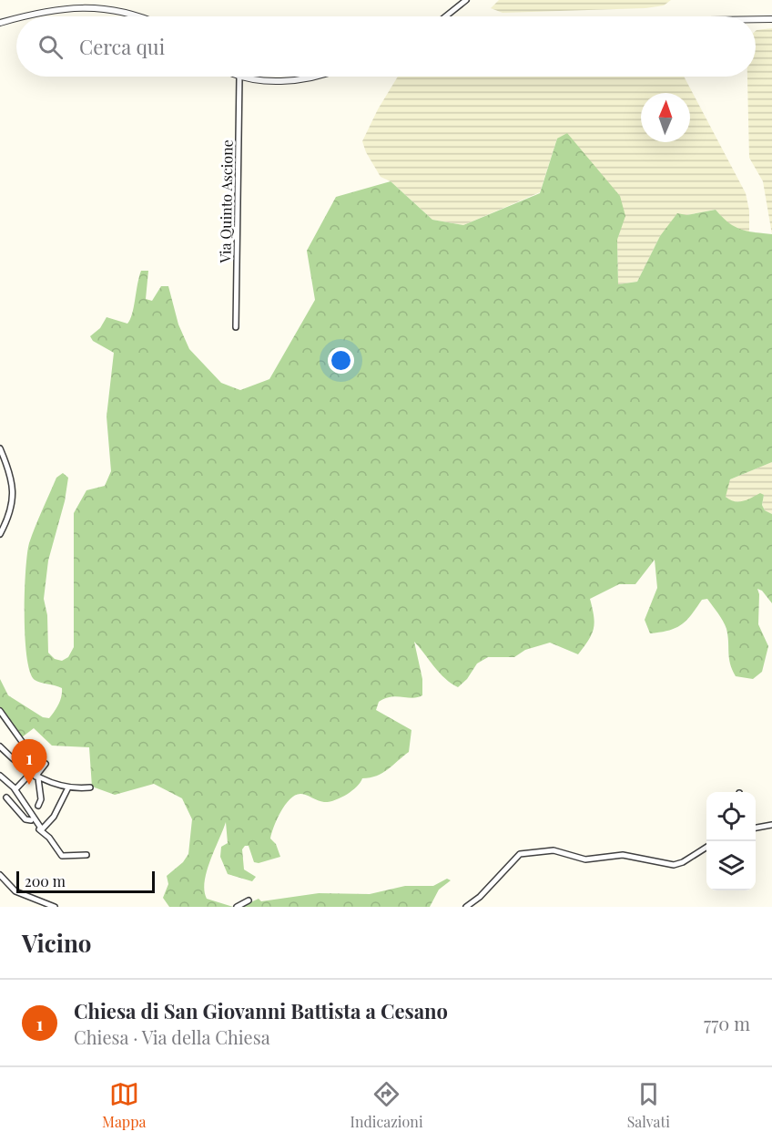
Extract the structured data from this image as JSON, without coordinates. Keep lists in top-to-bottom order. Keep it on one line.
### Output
{"streets":{"street":["Via Quinto Ascione"]},"scale_bar":"200 m","north":"top","page":{"search":"Cerca qui","pins":"1","scale":"200 m","heading":"Vicino","list":[{"mark":"1","name":"Chiesa di San Giovanni Battista a Cesano","note":"Chiesa · Via della Chiesa","value":"770 m"}],"nav":["Mappa","Indicazioni","Salvati"]}}
